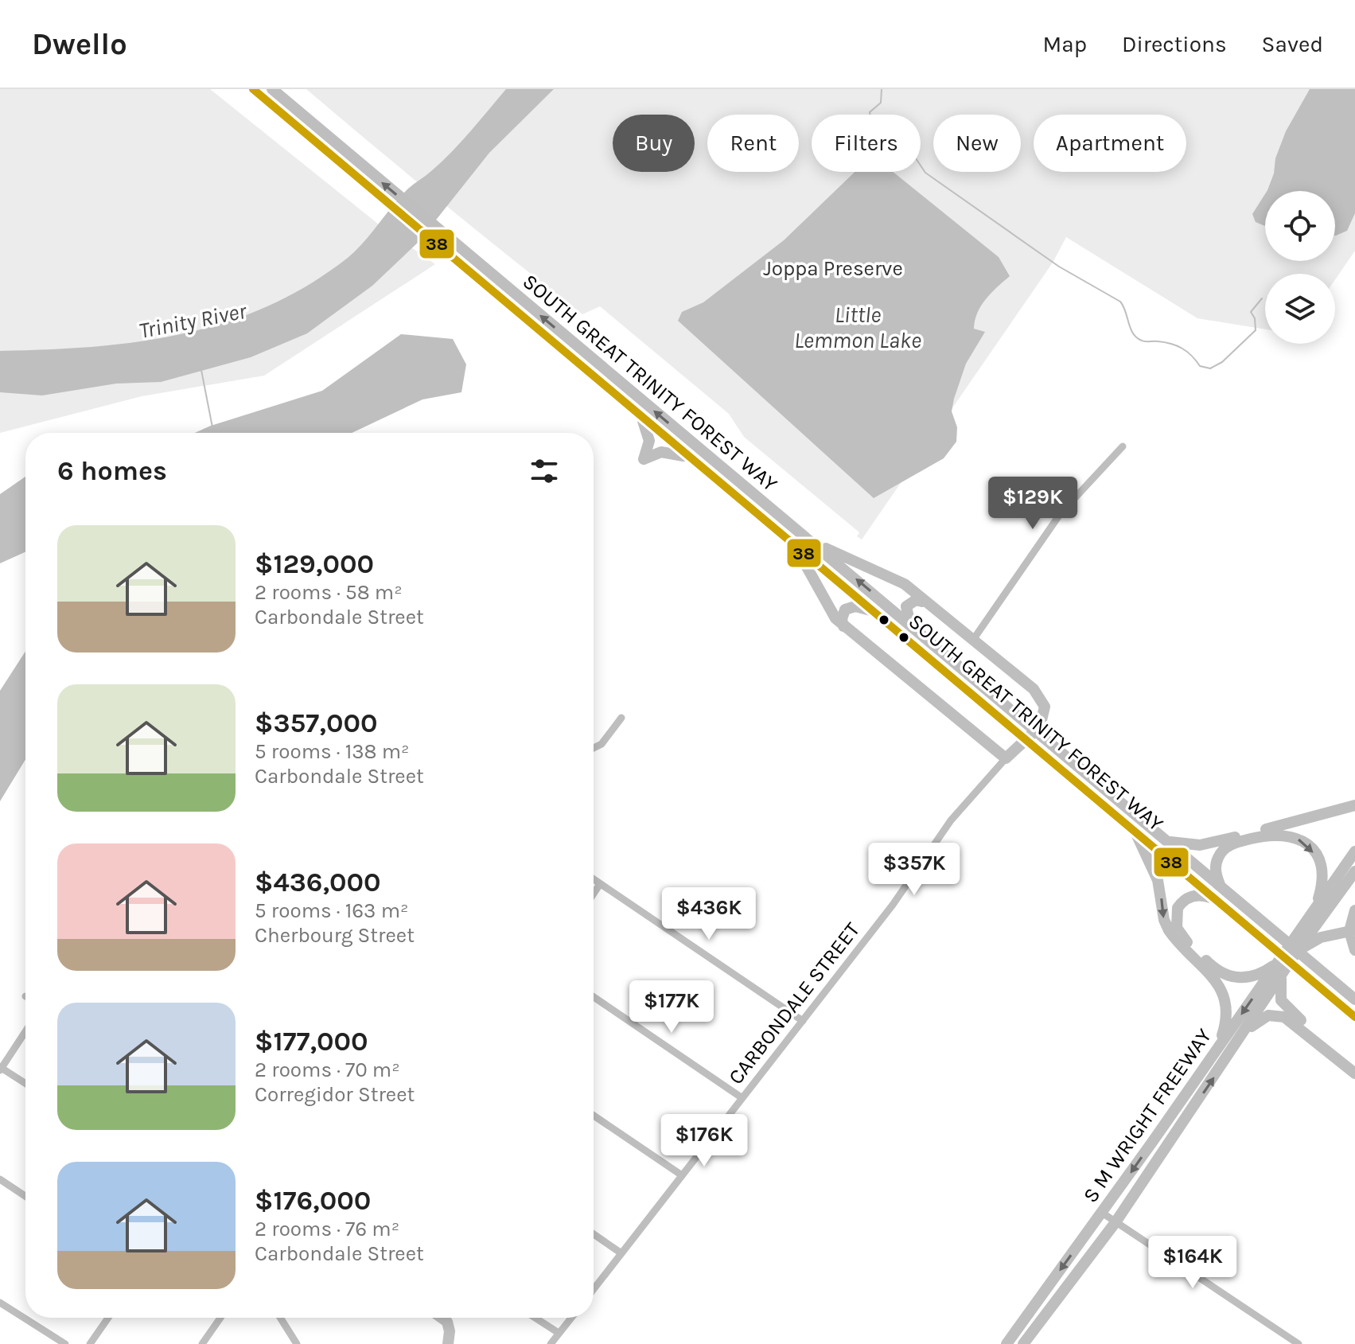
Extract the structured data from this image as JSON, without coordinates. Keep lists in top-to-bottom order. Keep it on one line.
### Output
{"streets":{"main road":["SOUTH GREAT TRINITY FOREST WAY","S M WRIGHT FREEWAY"],"street":["CARBONDALE STREET"]},"water":["Little Lemmon Lake","Trinity River"],"parks":["Joppa Preserve"],"lines":["transit line 38"],"page":{"header":"Dwello","nav":["Map","Directions","Saved"],"chip":["Buy","Rent","Filters","New","Apartment"],"heading":"6 homes","price":["$129K","$357K","$436K","$177K","$176K","$164K"],"list":[{"name":"$129,000","note":"2 rooms · 58 m² · Carbondale Street"},{"name":"$357,000","note":"5 rooms · 138 m² · Carbondale Street"},{"name":"$436,000","note":"5 rooms · 163 m² · Cherbourg Street"},{"name":"$177,000","note":"2 rooms · 70 m² · Corregidor Street"},{"name":"$176,000","note":"2 rooms · 76 m² · Carbondale Street"}]}}
